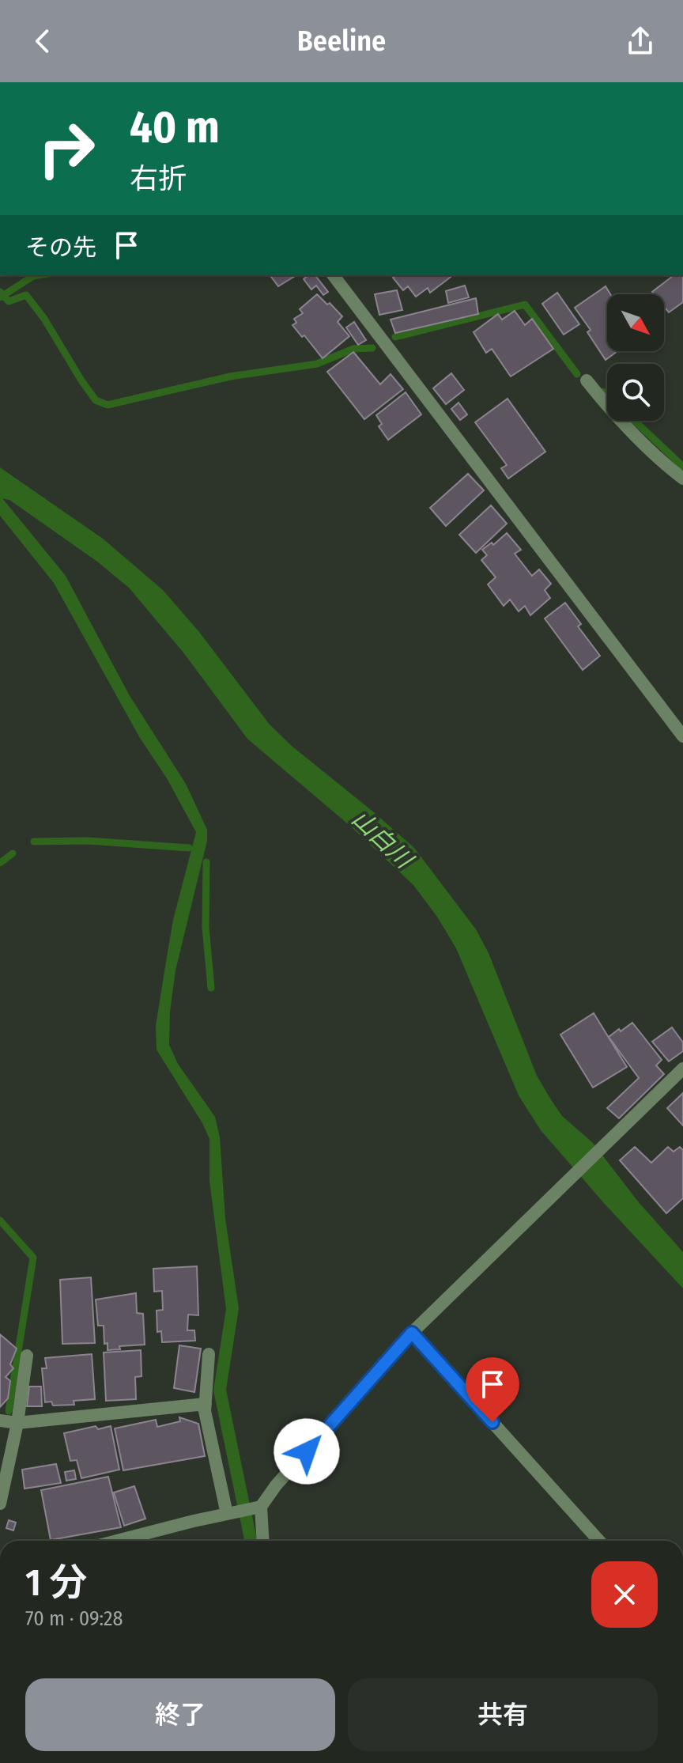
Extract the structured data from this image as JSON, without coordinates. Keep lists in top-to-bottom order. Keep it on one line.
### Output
{"water":["山白川"],"north":"bottom right","page":{"header":"Beeline","turn":["40 m","右折"],"then":"その先","heading":["1 分","70 m · 09:28"],"buttons":["終了","共有"]}}
